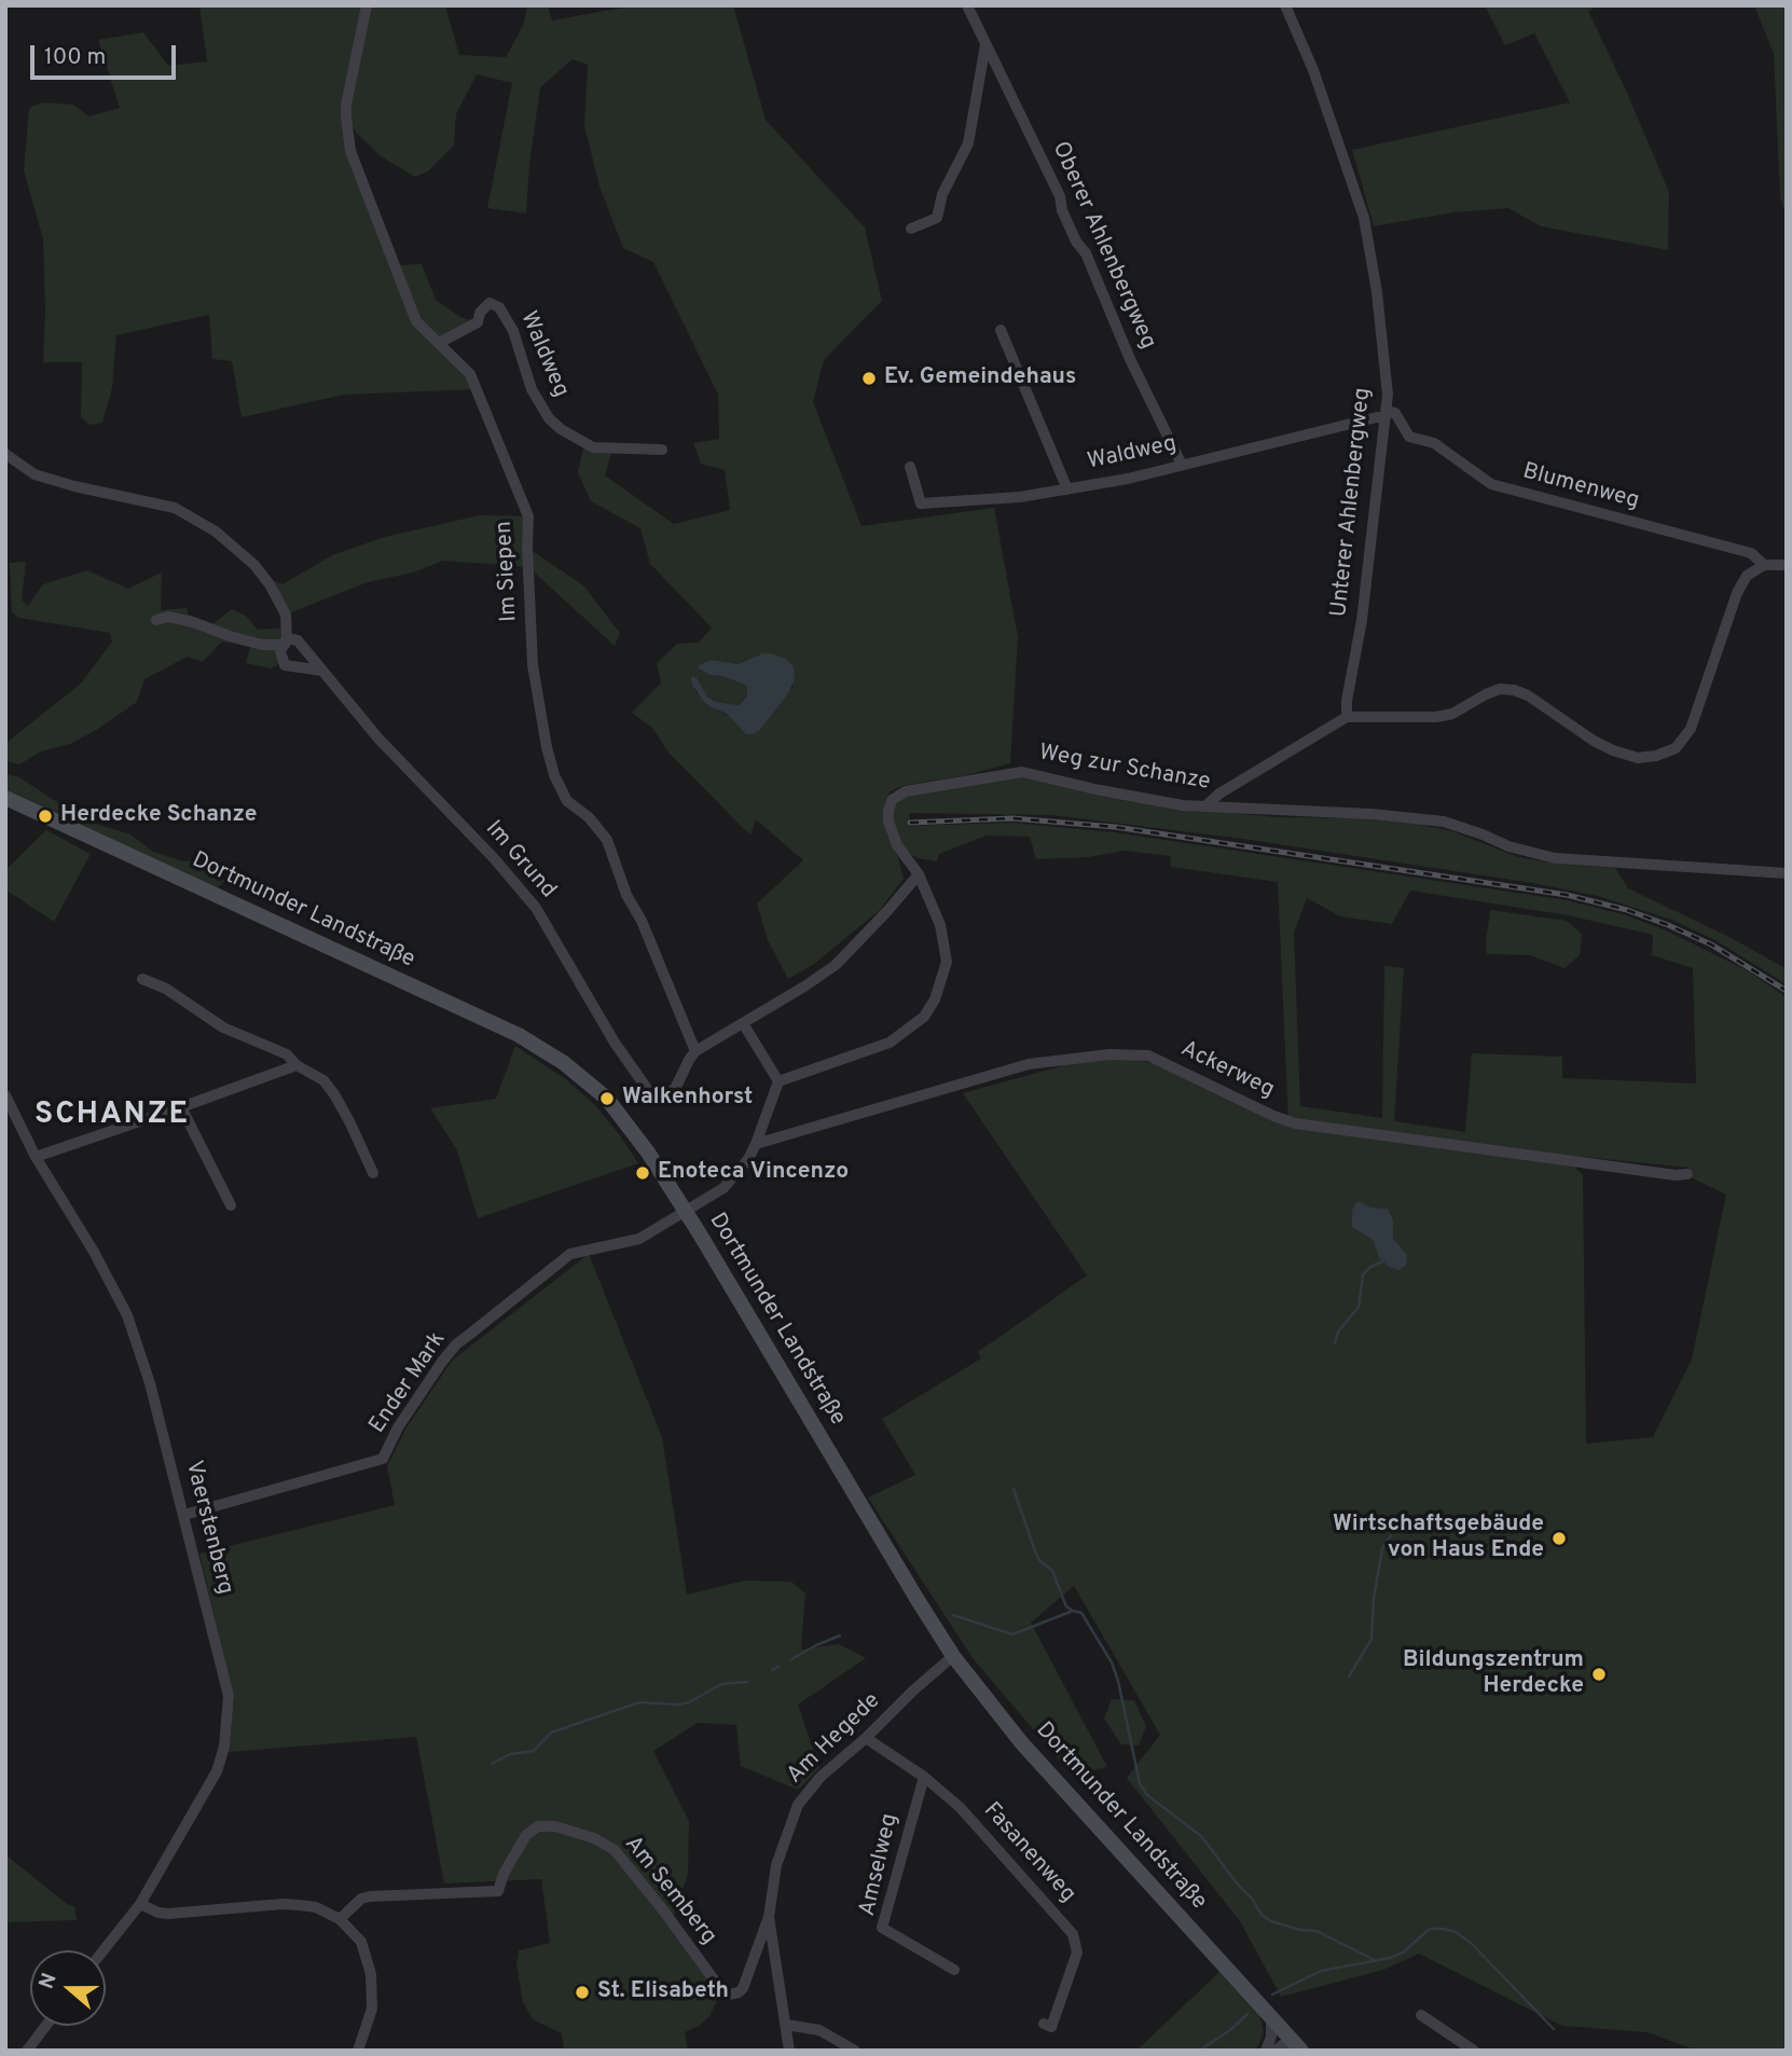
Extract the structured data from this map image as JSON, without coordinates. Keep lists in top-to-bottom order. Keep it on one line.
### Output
{"streets":{"main road":["Dortmunder Landstraße"],"street":["Oberer Ahlenbergweg","Waldweg","Blumenweg","Unterer Ahlenbergweg","Im Siepen","Weg zur Schanze","Im Grund","Ackerweg","Ender Mark","Vaerstenberg","Am Hegede","Fasanenweg","Amselweg","Am Semberg"]},"crossings":[["Oberer Ahlenbergweg","Waldweg"],["Waldweg","Blumenweg"],["Waldweg","Unterer Ahlenbergweg"],["Waldweg","Im Siepen"],["Blumenweg","Unterer Ahlenbergweg"],["Im Siepen","Im Grund"],["Weg zur Schanze","Ender Mark"],["Dortmunder Landstraße","Ender Mark"],["Dortmunder Landstraße","Am Hegede"],["Ackerweg","Ender Mark"],["Ender Mark","Vaerstenberg"],["Am Hegede","Fasanenweg"],["Am Hegede","Am Semberg"],["Fasanenweg","Amselweg"]],"districts":["SCHANZE"],"places":["Ev. Gemeindehaus","Herdecke Schanze","Walkenhorst","Enoteca Vincenzo","Wirtschaftsgebäude von Haus Ende","Bildungszentrum Herdecke","St. Elisabeth"],"scale_bar":"100 m","north":"left"}
